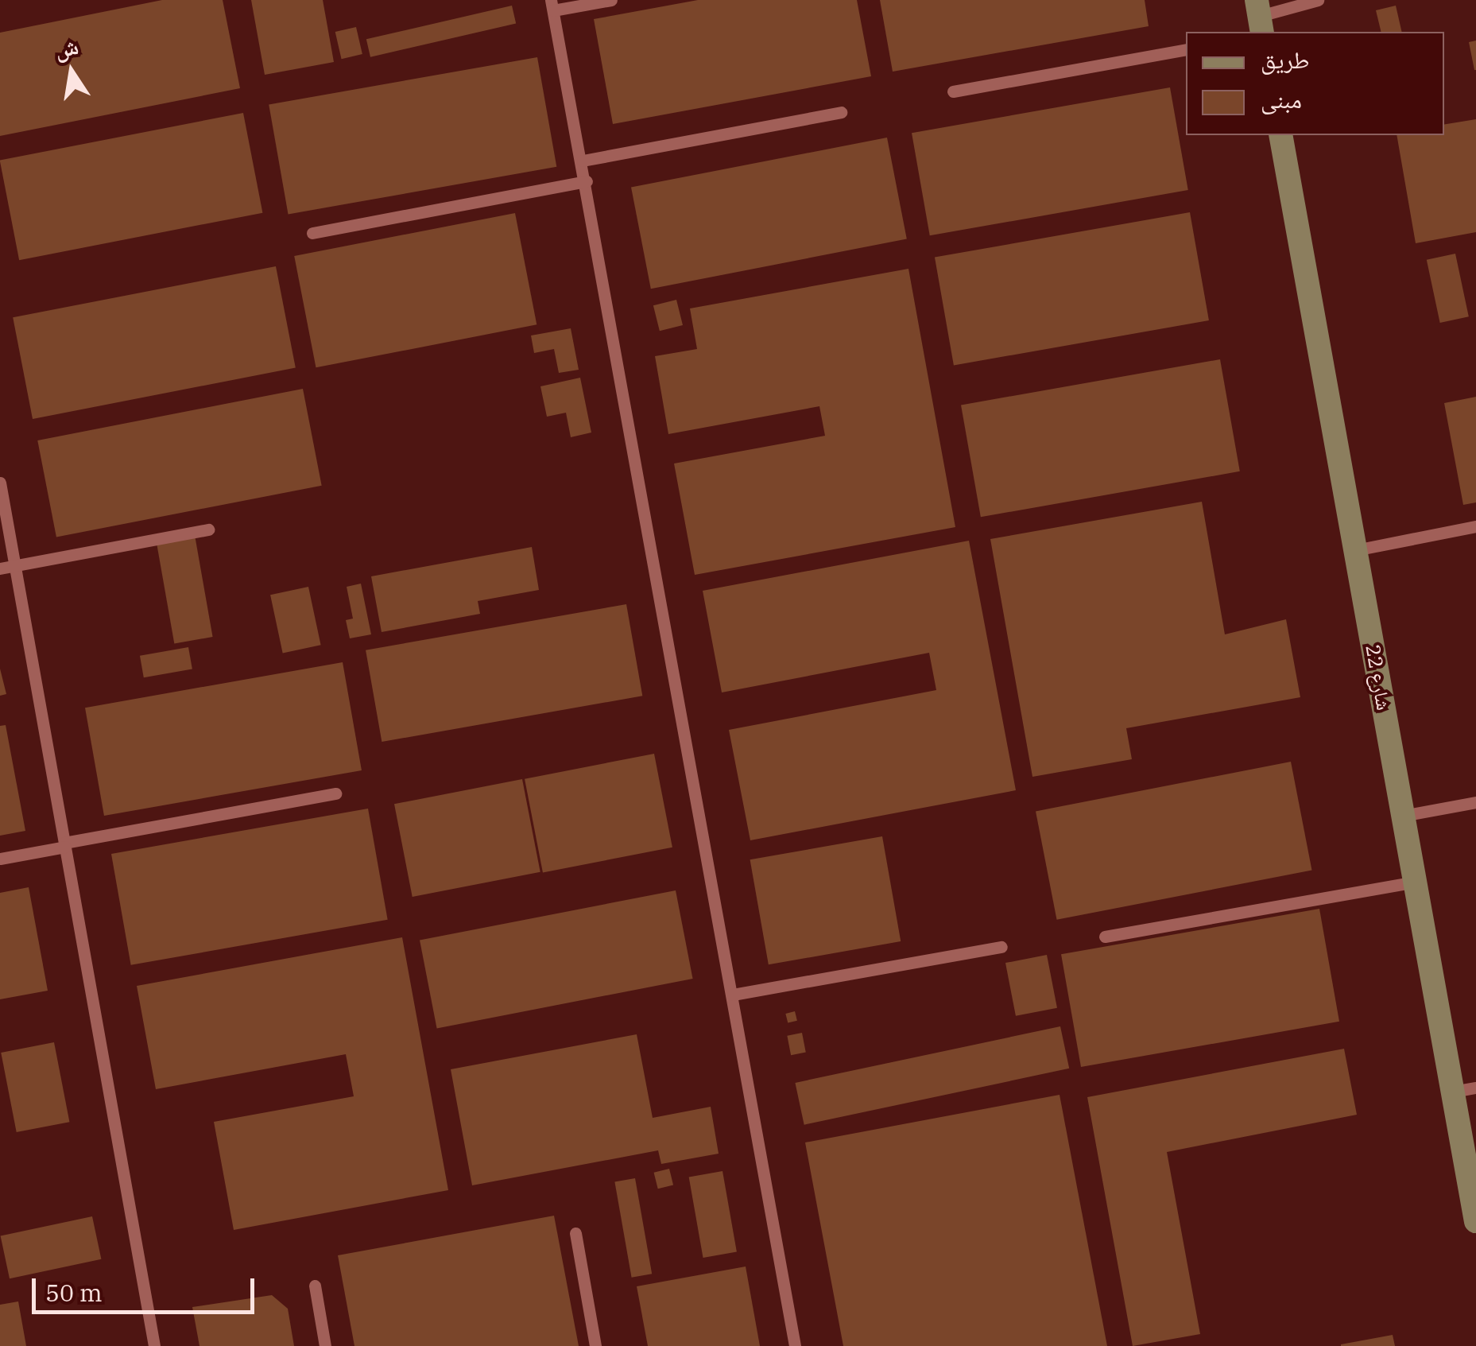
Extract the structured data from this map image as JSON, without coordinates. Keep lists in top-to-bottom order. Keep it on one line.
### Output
{"streets":{"street":["شارع 22"]},"legend":["طريق","مبنى"],"scale_bar":"50 m","north":"top"}
